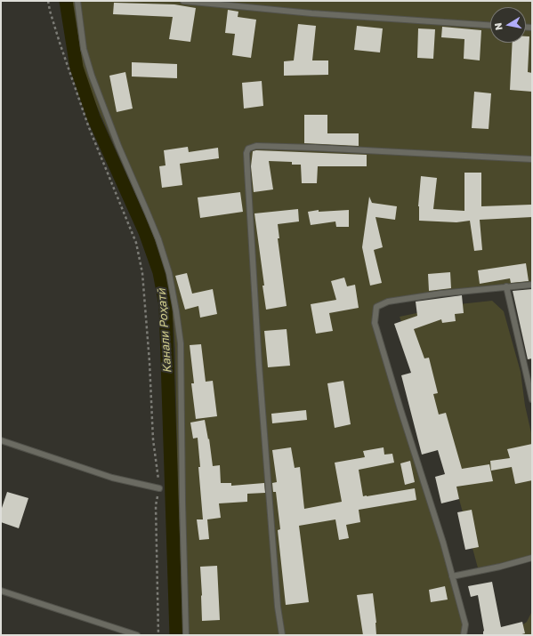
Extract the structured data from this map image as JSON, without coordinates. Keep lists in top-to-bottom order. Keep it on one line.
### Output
{"water":["Канали Роҳатӣ"],"north":"left"}
